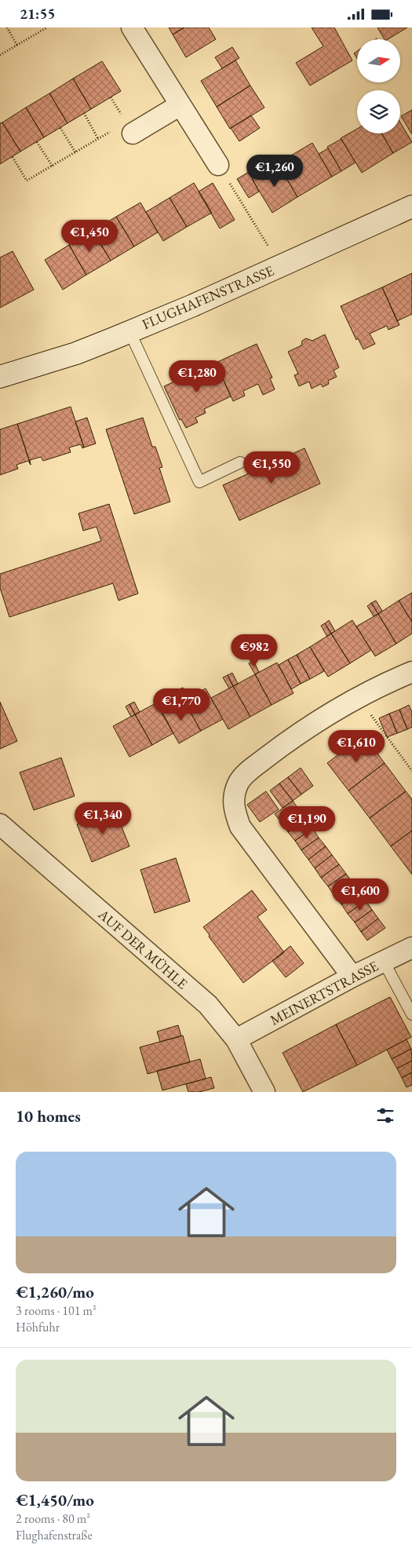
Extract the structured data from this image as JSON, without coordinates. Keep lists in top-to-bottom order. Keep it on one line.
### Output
{"streets":{"main road":["FLUGHAFENSTRASSE"],"street":["AUF DER MÜHLE","MEINERTSTRASSE"]},"crossings":[["AUF DER MÜHLE","MEINERTSTRASSE"]],"north":"right","page":{"status":"21:55","price":["€1,260","€1,450","€1,280","€1,550","€982","€1,770","€1,610","€1,340","€1,190","€1,600"],"heading":"10 homes","list":[{"name":"€1,260/mo","note":"3 rooms · 101 m² · Höhfuhr"},{"name":"€1,450/mo","note":"2 rooms · 80 m² · Flughafenstraße"}]}}
